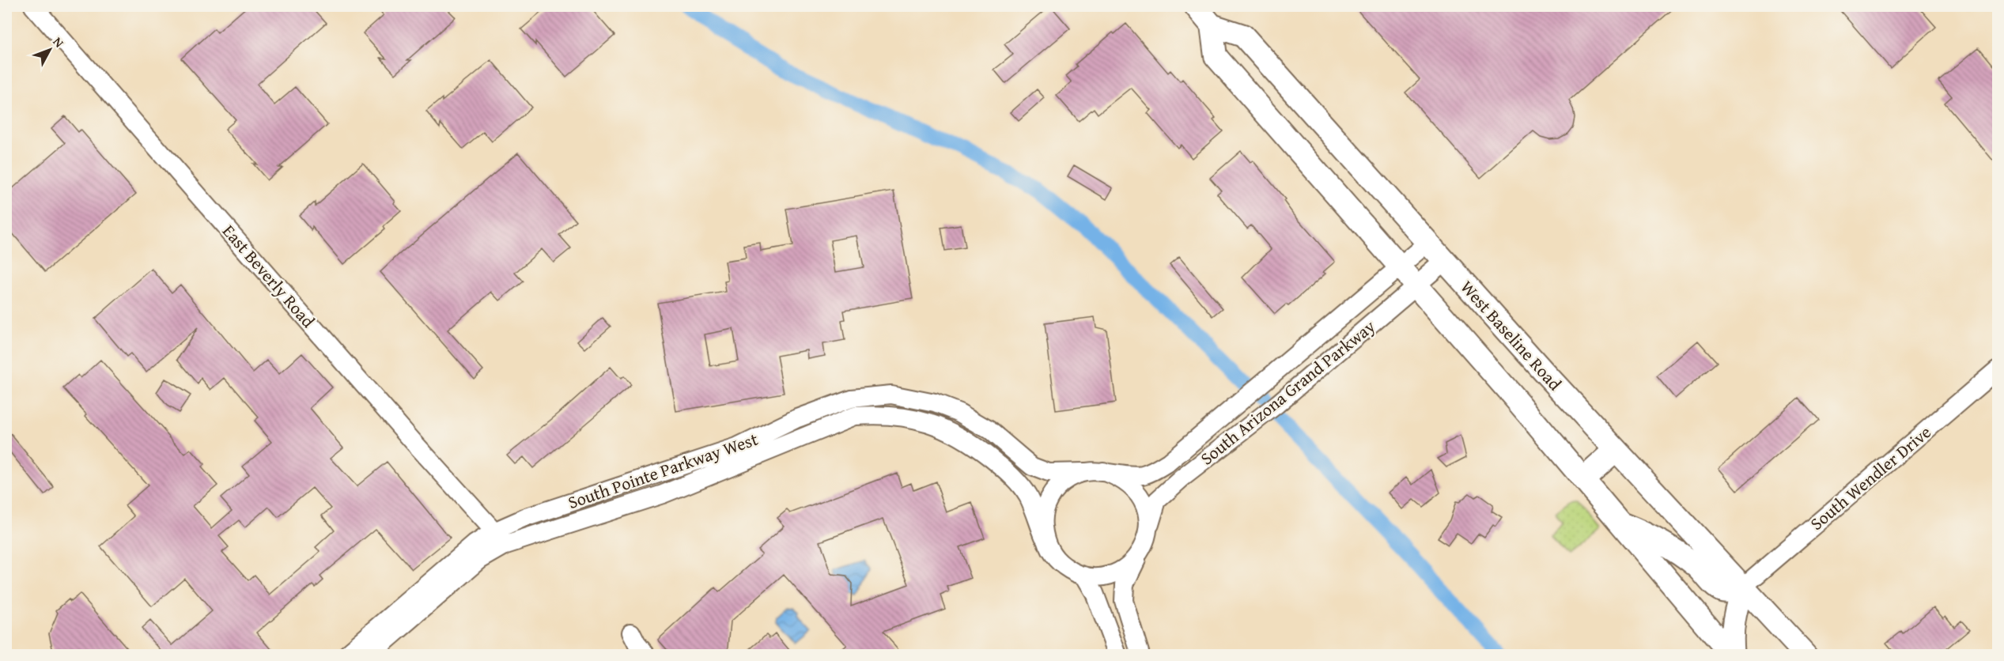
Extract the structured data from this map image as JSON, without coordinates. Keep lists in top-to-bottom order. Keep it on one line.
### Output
{"streets":{"main road":["West Baseline Road"],"street":["East Beverly Road","South Arizona Grand Parkway","South Pointe Parkway West","South Wendler Drive"]},"crossings":[["East Beverly Road","South Pointe Parkway West"],["West Baseline Road","South Arizona Grand Parkway"],["West Baseline Road","South Wendler Drive"],["South Arizona Grand Parkway","South Pointe Parkway West"]],"north":"top right"}
